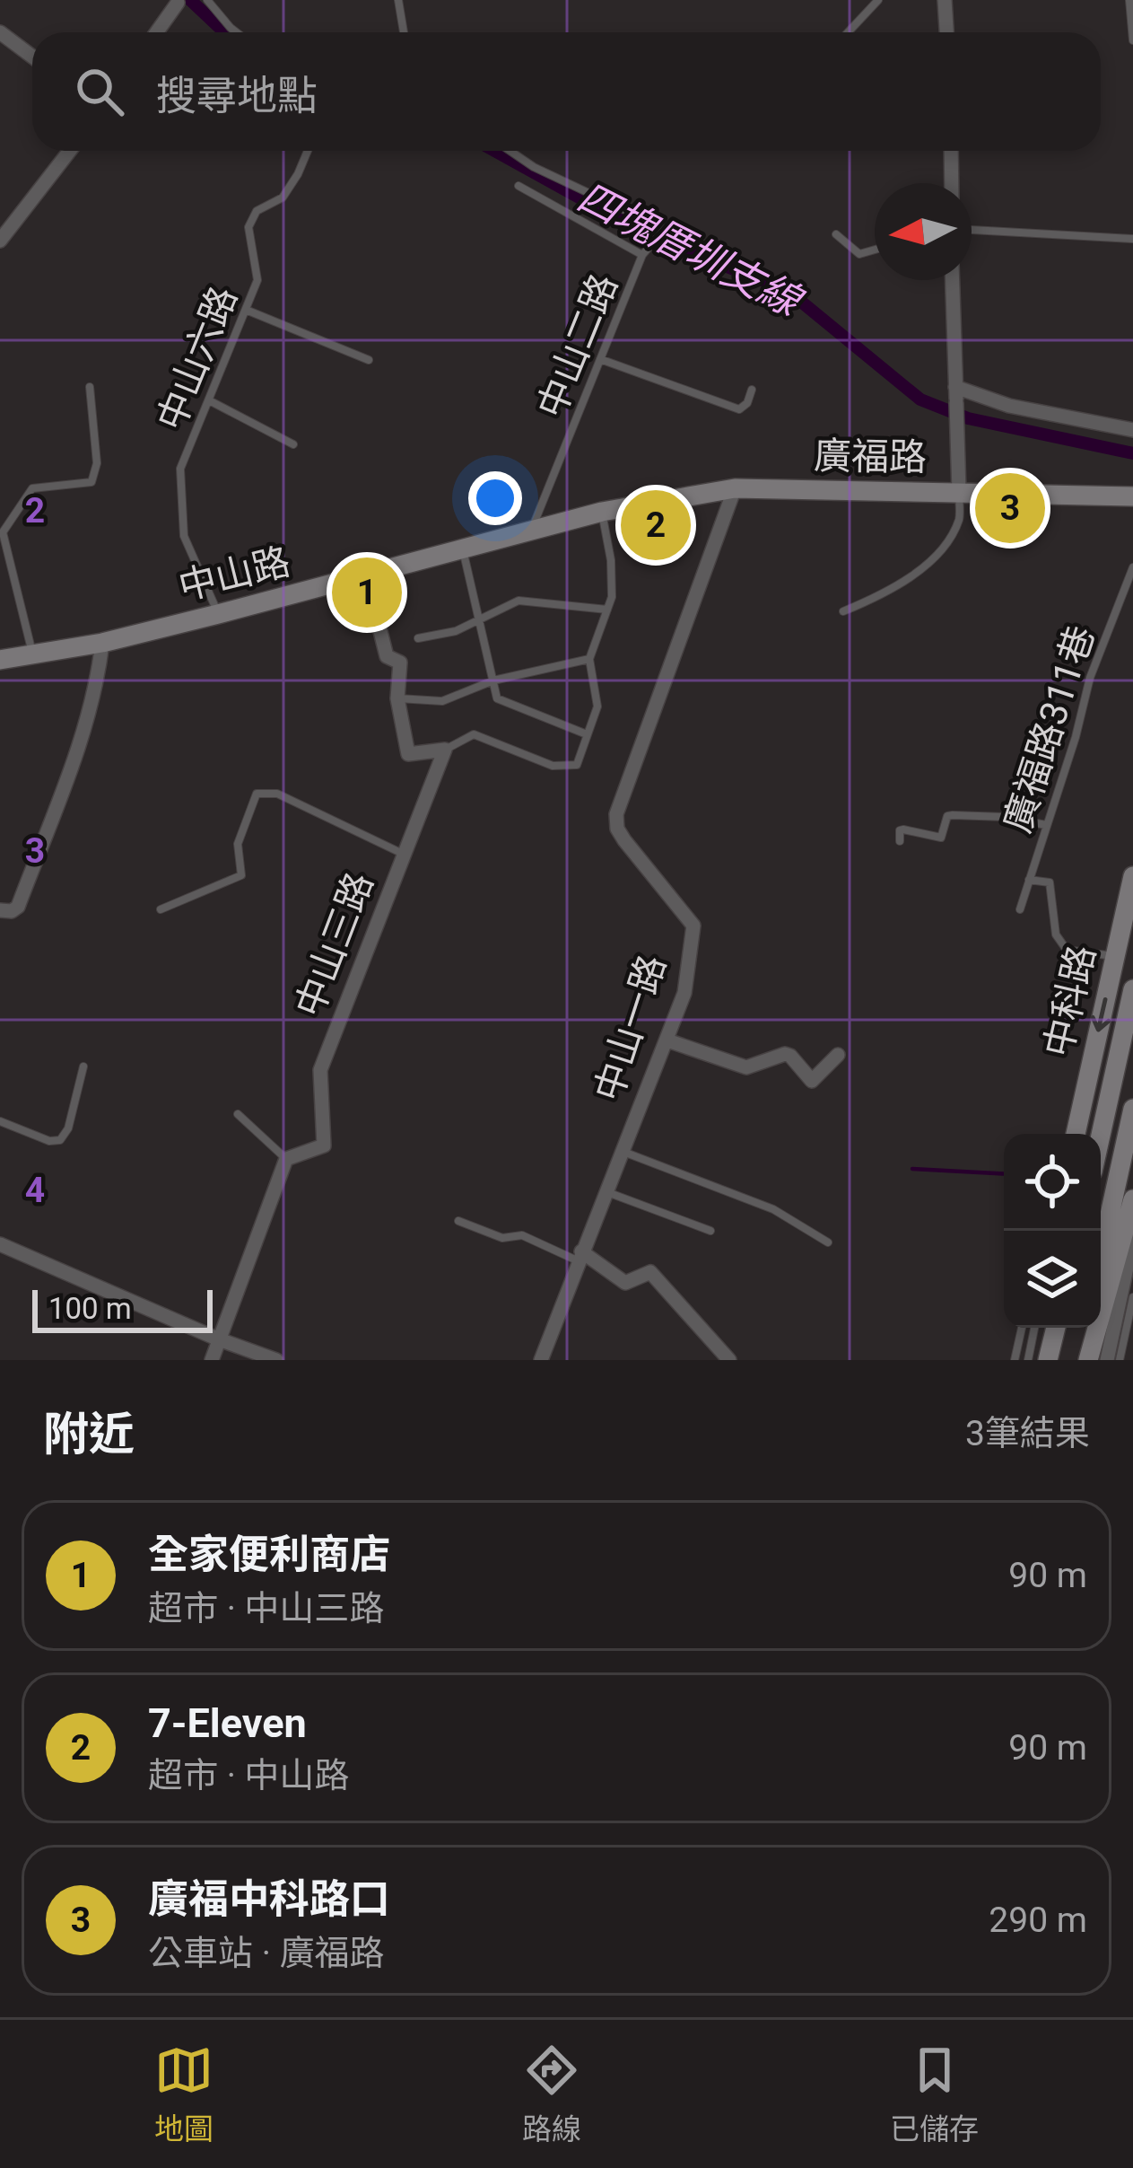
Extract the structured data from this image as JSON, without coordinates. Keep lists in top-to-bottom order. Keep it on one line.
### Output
{"streets":{"main road":["廣福路","中山路","中科路"],"street":["中山三路","中山一路"],"lane":["中山二路","中山六路","廣福路311巷"]},"crossings":[["中山二路","中山路"],["中山六路","中山路"],["廣福路","中山路"],["廣福路","中山一路"],["中山路","中山一路"]],"water":["四塊厝圳支線"],"scale_bar":"100 m","north":"left","page":{"search":"搜尋地點","pins":["3","2","1"],"scale":"100 m","heading":["附近","3筆結果"],"list":[{"mark":"1","name":"全家便利商店","note":"超市 · 中山三路","value":"90 m"},{"mark":"2","name":"7-Eleven","note":"超市 · 中山路","value":"90 m"},{"mark":"3","name":"廣福中科路口","note":"公車站 · 廣福路","value":"290 m"}],"nav":["地圖","路線","已儲存"]},"grid":{"rows":["2","3","4"]}}
